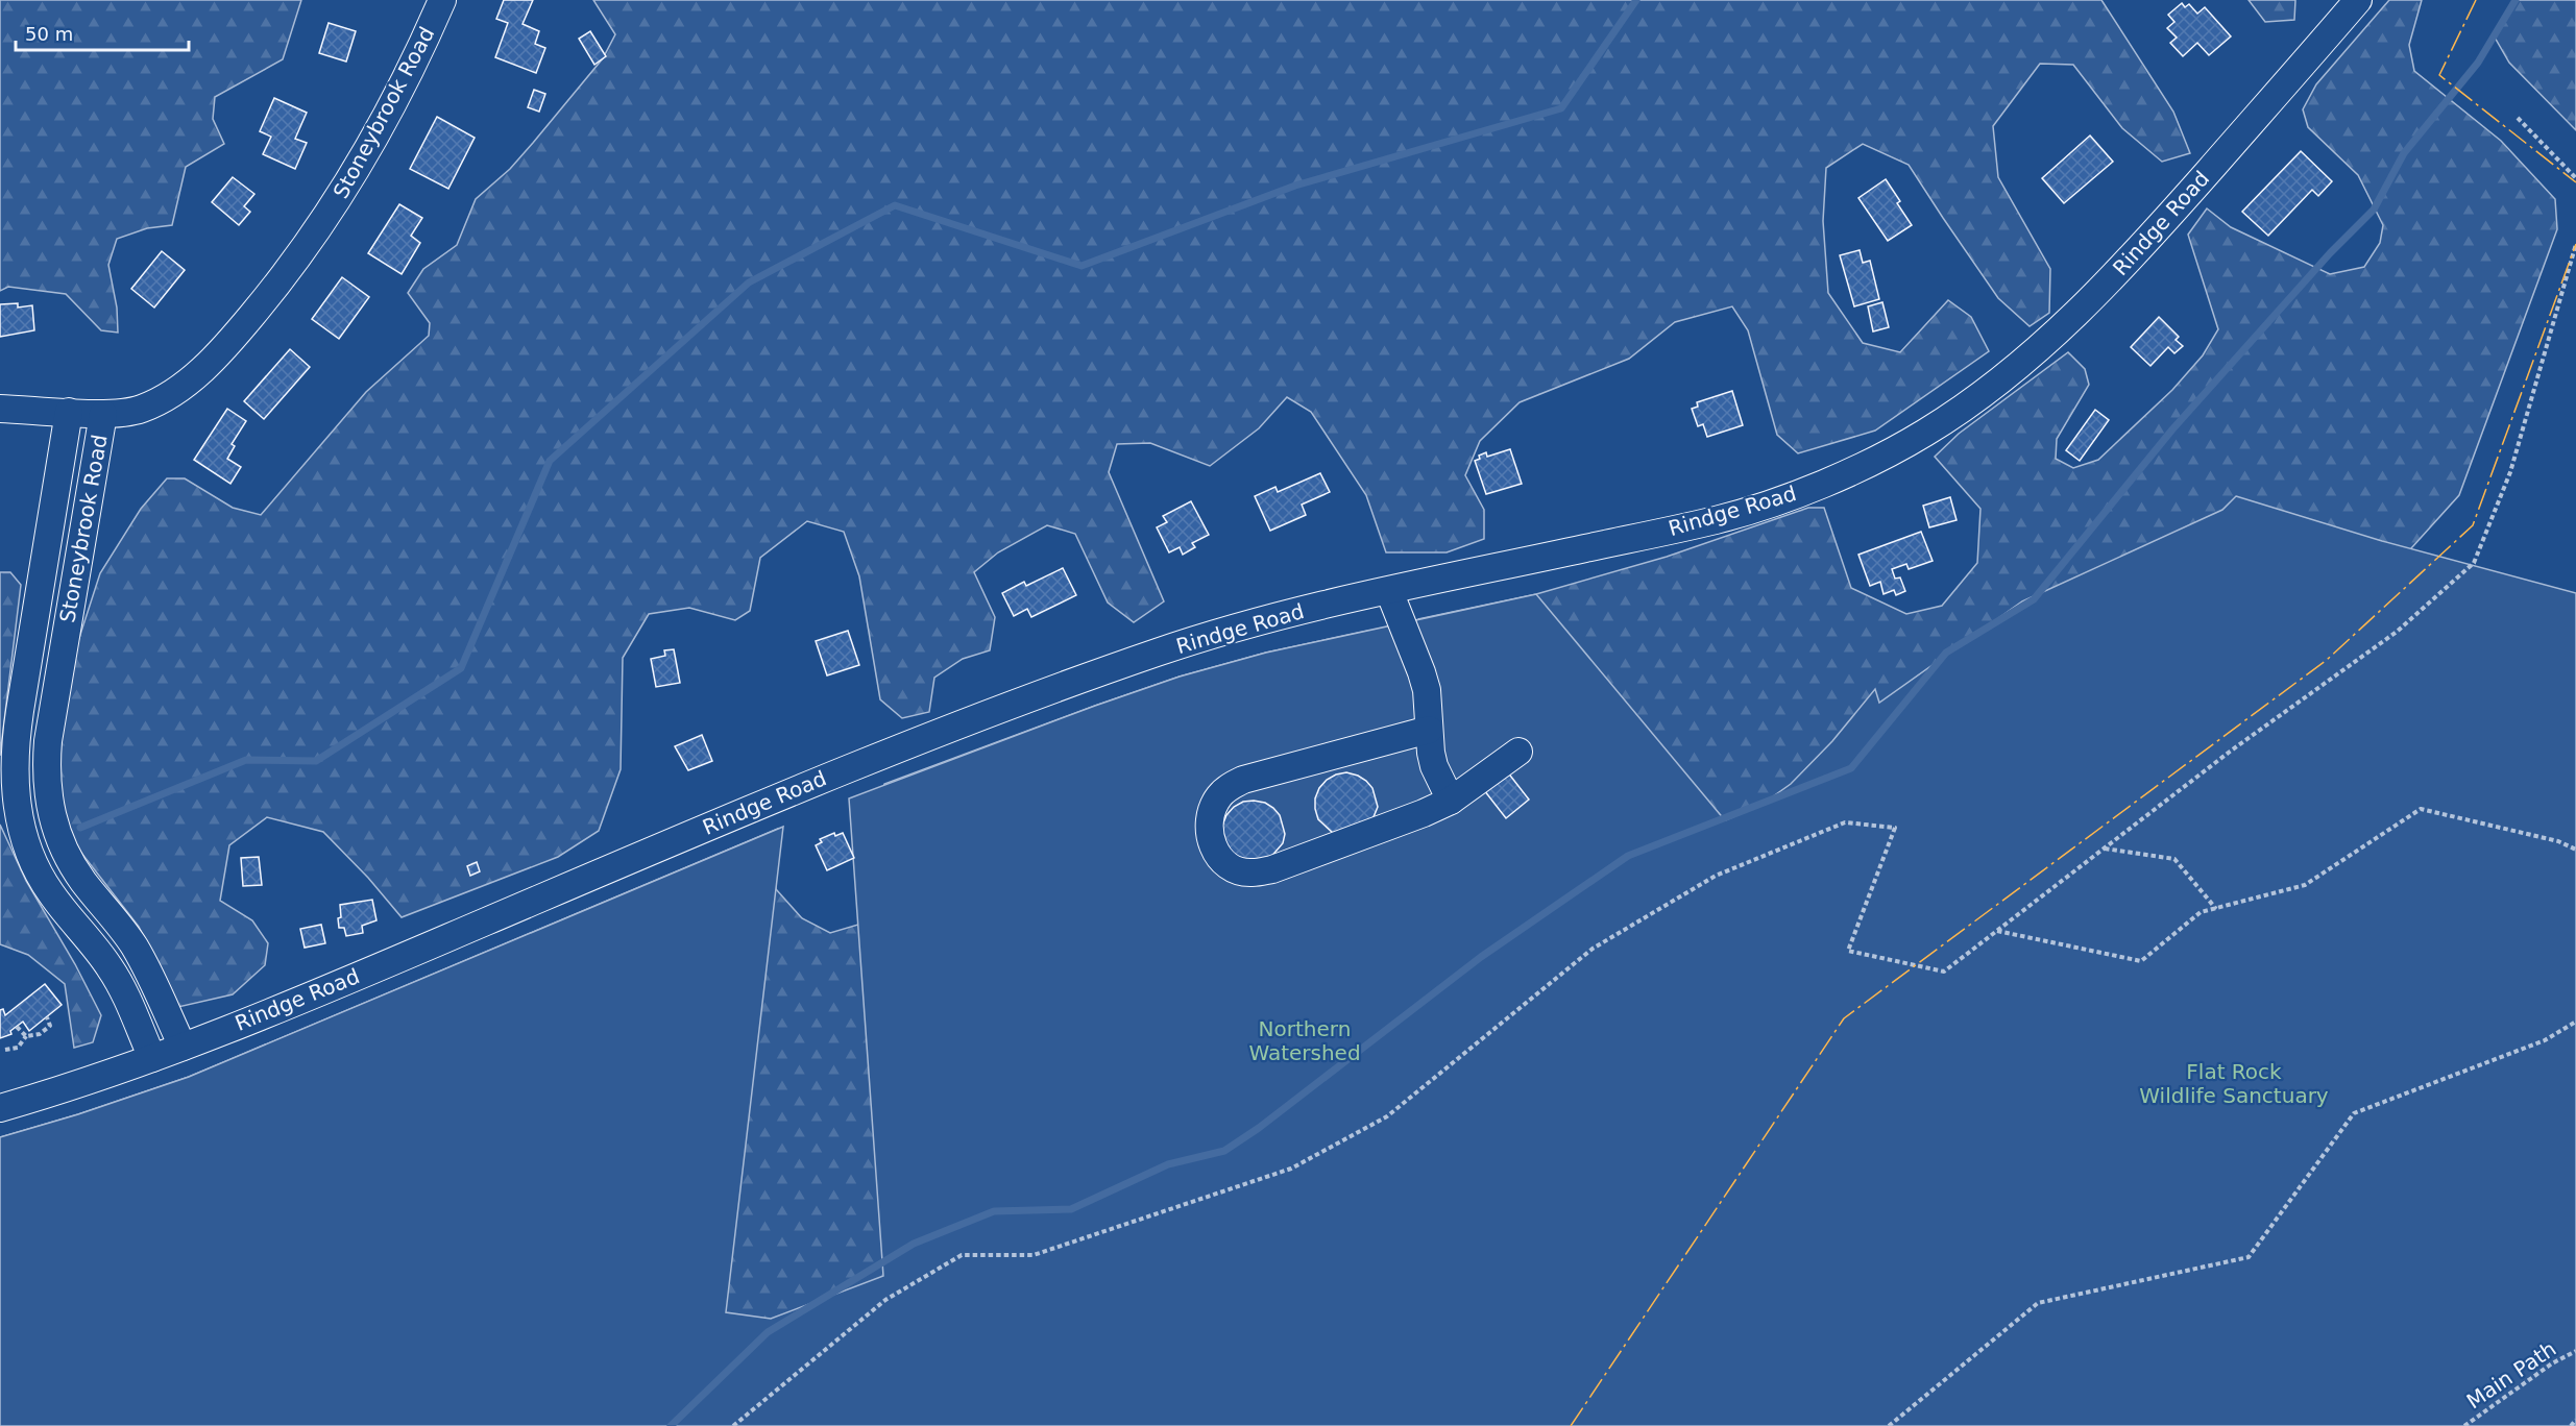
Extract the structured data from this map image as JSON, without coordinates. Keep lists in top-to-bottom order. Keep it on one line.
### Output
{"streets":{"street":["Stoneybrook Road","Rindge Road"],"path":["Main Path"]},"crossings":[["Stoneybrook Road","Rindge Road"]],"parks":["Northern Watershed","Flat Rock Wildlife Sanctuary"],"scale_bar":"50 m"}
